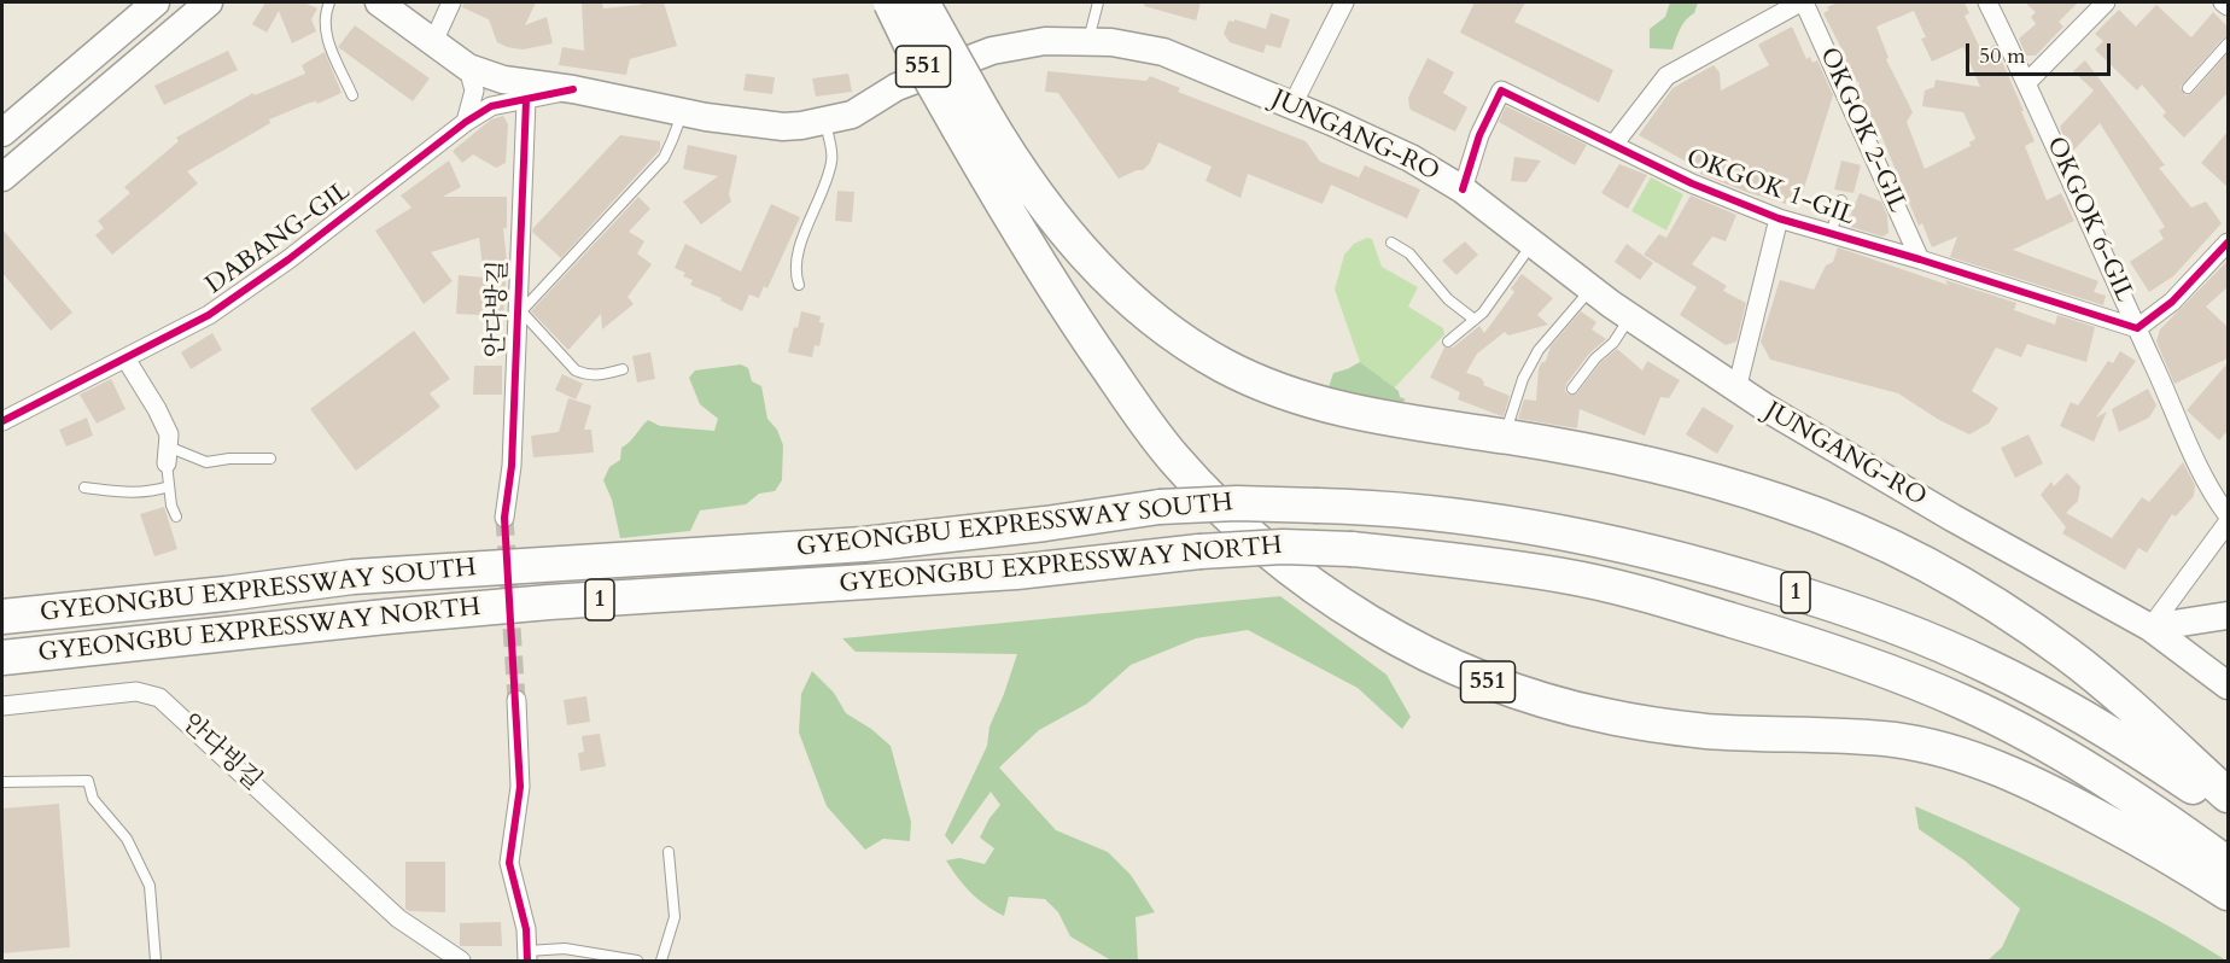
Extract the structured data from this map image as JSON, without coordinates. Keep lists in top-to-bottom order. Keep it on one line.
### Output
{"streets":{"highway":["551","GYEONGBU EXPRESSWAY SOUTH","GYEONGBU EXPRESSWAY NORTH","1"],"main road":["JUNGANG-RO"],"street":["OKGOK 2-GIL","OKGOK 1-GIL","OKGOK 6-GIL","DABANG-GIL","안다방길","안다빙길"]},"crossings":[["OKGOK 2-GIL","OKGOK 1-GIL"],["JUNGANG-RO","OKGOK 1-GIL"],["JUNGANG-RO","DABANG-GIL"],["OKGOK 1-GIL","OKGOK 6-GIL"],["DABANG-GIL","안다방길"]],"scale_bar":"50 m"}
